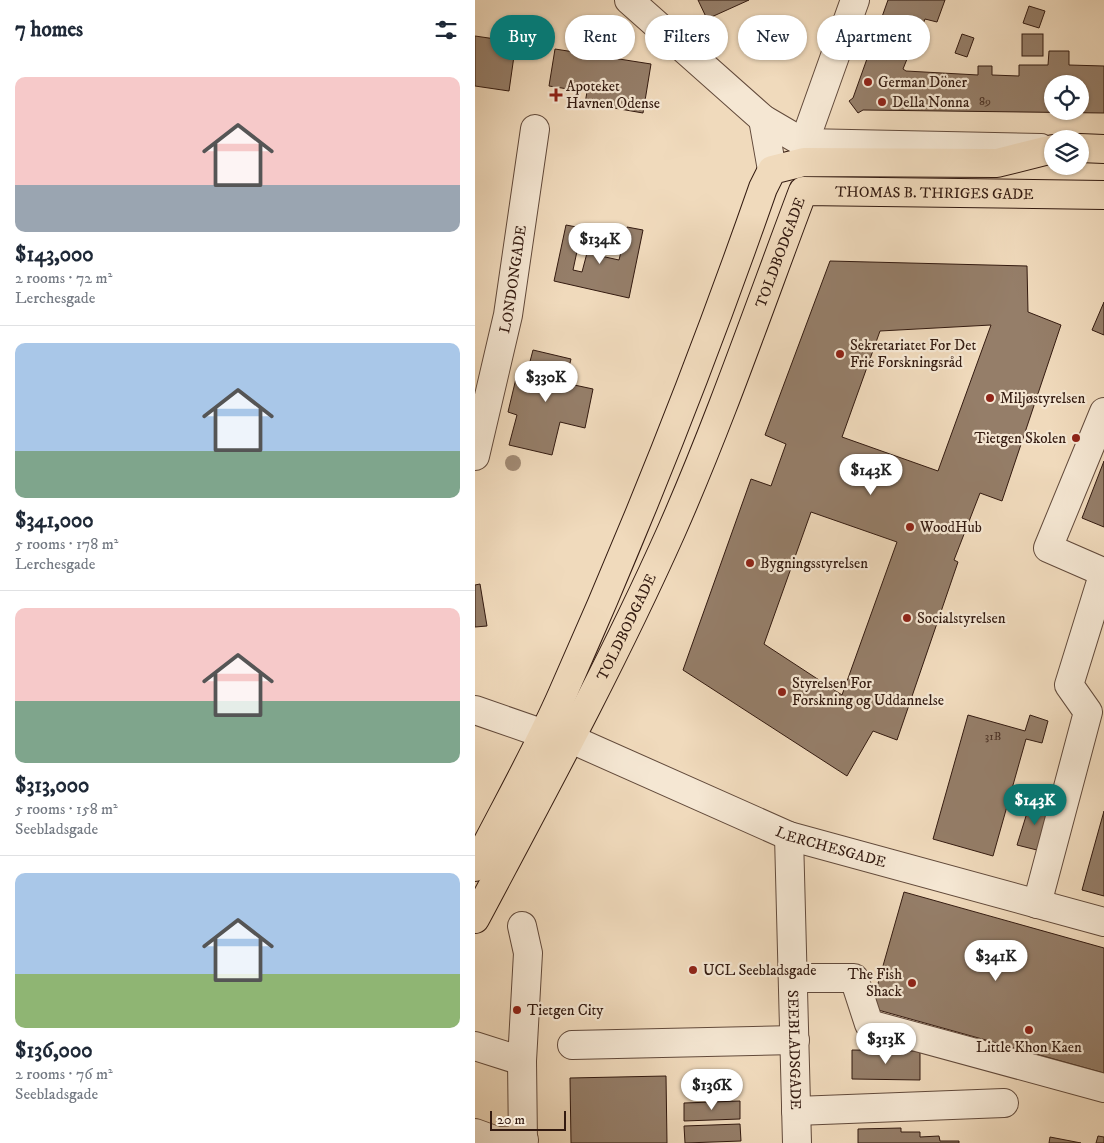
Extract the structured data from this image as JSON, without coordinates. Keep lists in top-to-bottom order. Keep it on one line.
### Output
{"streets":{"main road":["THOMAS B. THRIGES GADE","TOLDBODGADE"],"street":["LONDONGADE","LERCHESGADE","SEEBLADSGADE"]},"crossings":[["THOMAS B. THRIGES GADE","TOLDBODGADE"],["TOLDBODGADE","LERCHESGADE"],["LERCHESGADE","SEEBLADSGADE"]],"places":{"other":["German Döner","Della Nonna","Sekretariatet For Det Frie Forskningsråd","Miljøstyrelsen","Tietgen Skolen","WoodHub","Bygningsstyrelsen","Socialstyrelsen","Styrelsen For Forskning og Uddannelse","UCL Seebladsgade","The Fish Shack","Tietgen City","Little Khon Kaen"],"health":["Apoteket Havnen Odense"]},"house_numbers":["89","31B"],"scale_bar":"20 m","page":{"heading":"7 homes","chip":["Buy","Rent","Filters","New","Apartment"],"list":[{"name":"$143,000","note":"2 rooms · 72 m² · Lerchesgade"},{"name":"$341,000","note":"5 rooms · 178 m² · Lerchesgade"},{"name":"$313,000","note":"5 rooms · 158 m² · Seebladsgade"},{"name":"$136,000","note":"2 rooms · 76 m² · Seebladsgade"}],"price":["$134K","$330K","$143K","$143K","$341K","$313K","$136K"],"scale":"20 m"}}
